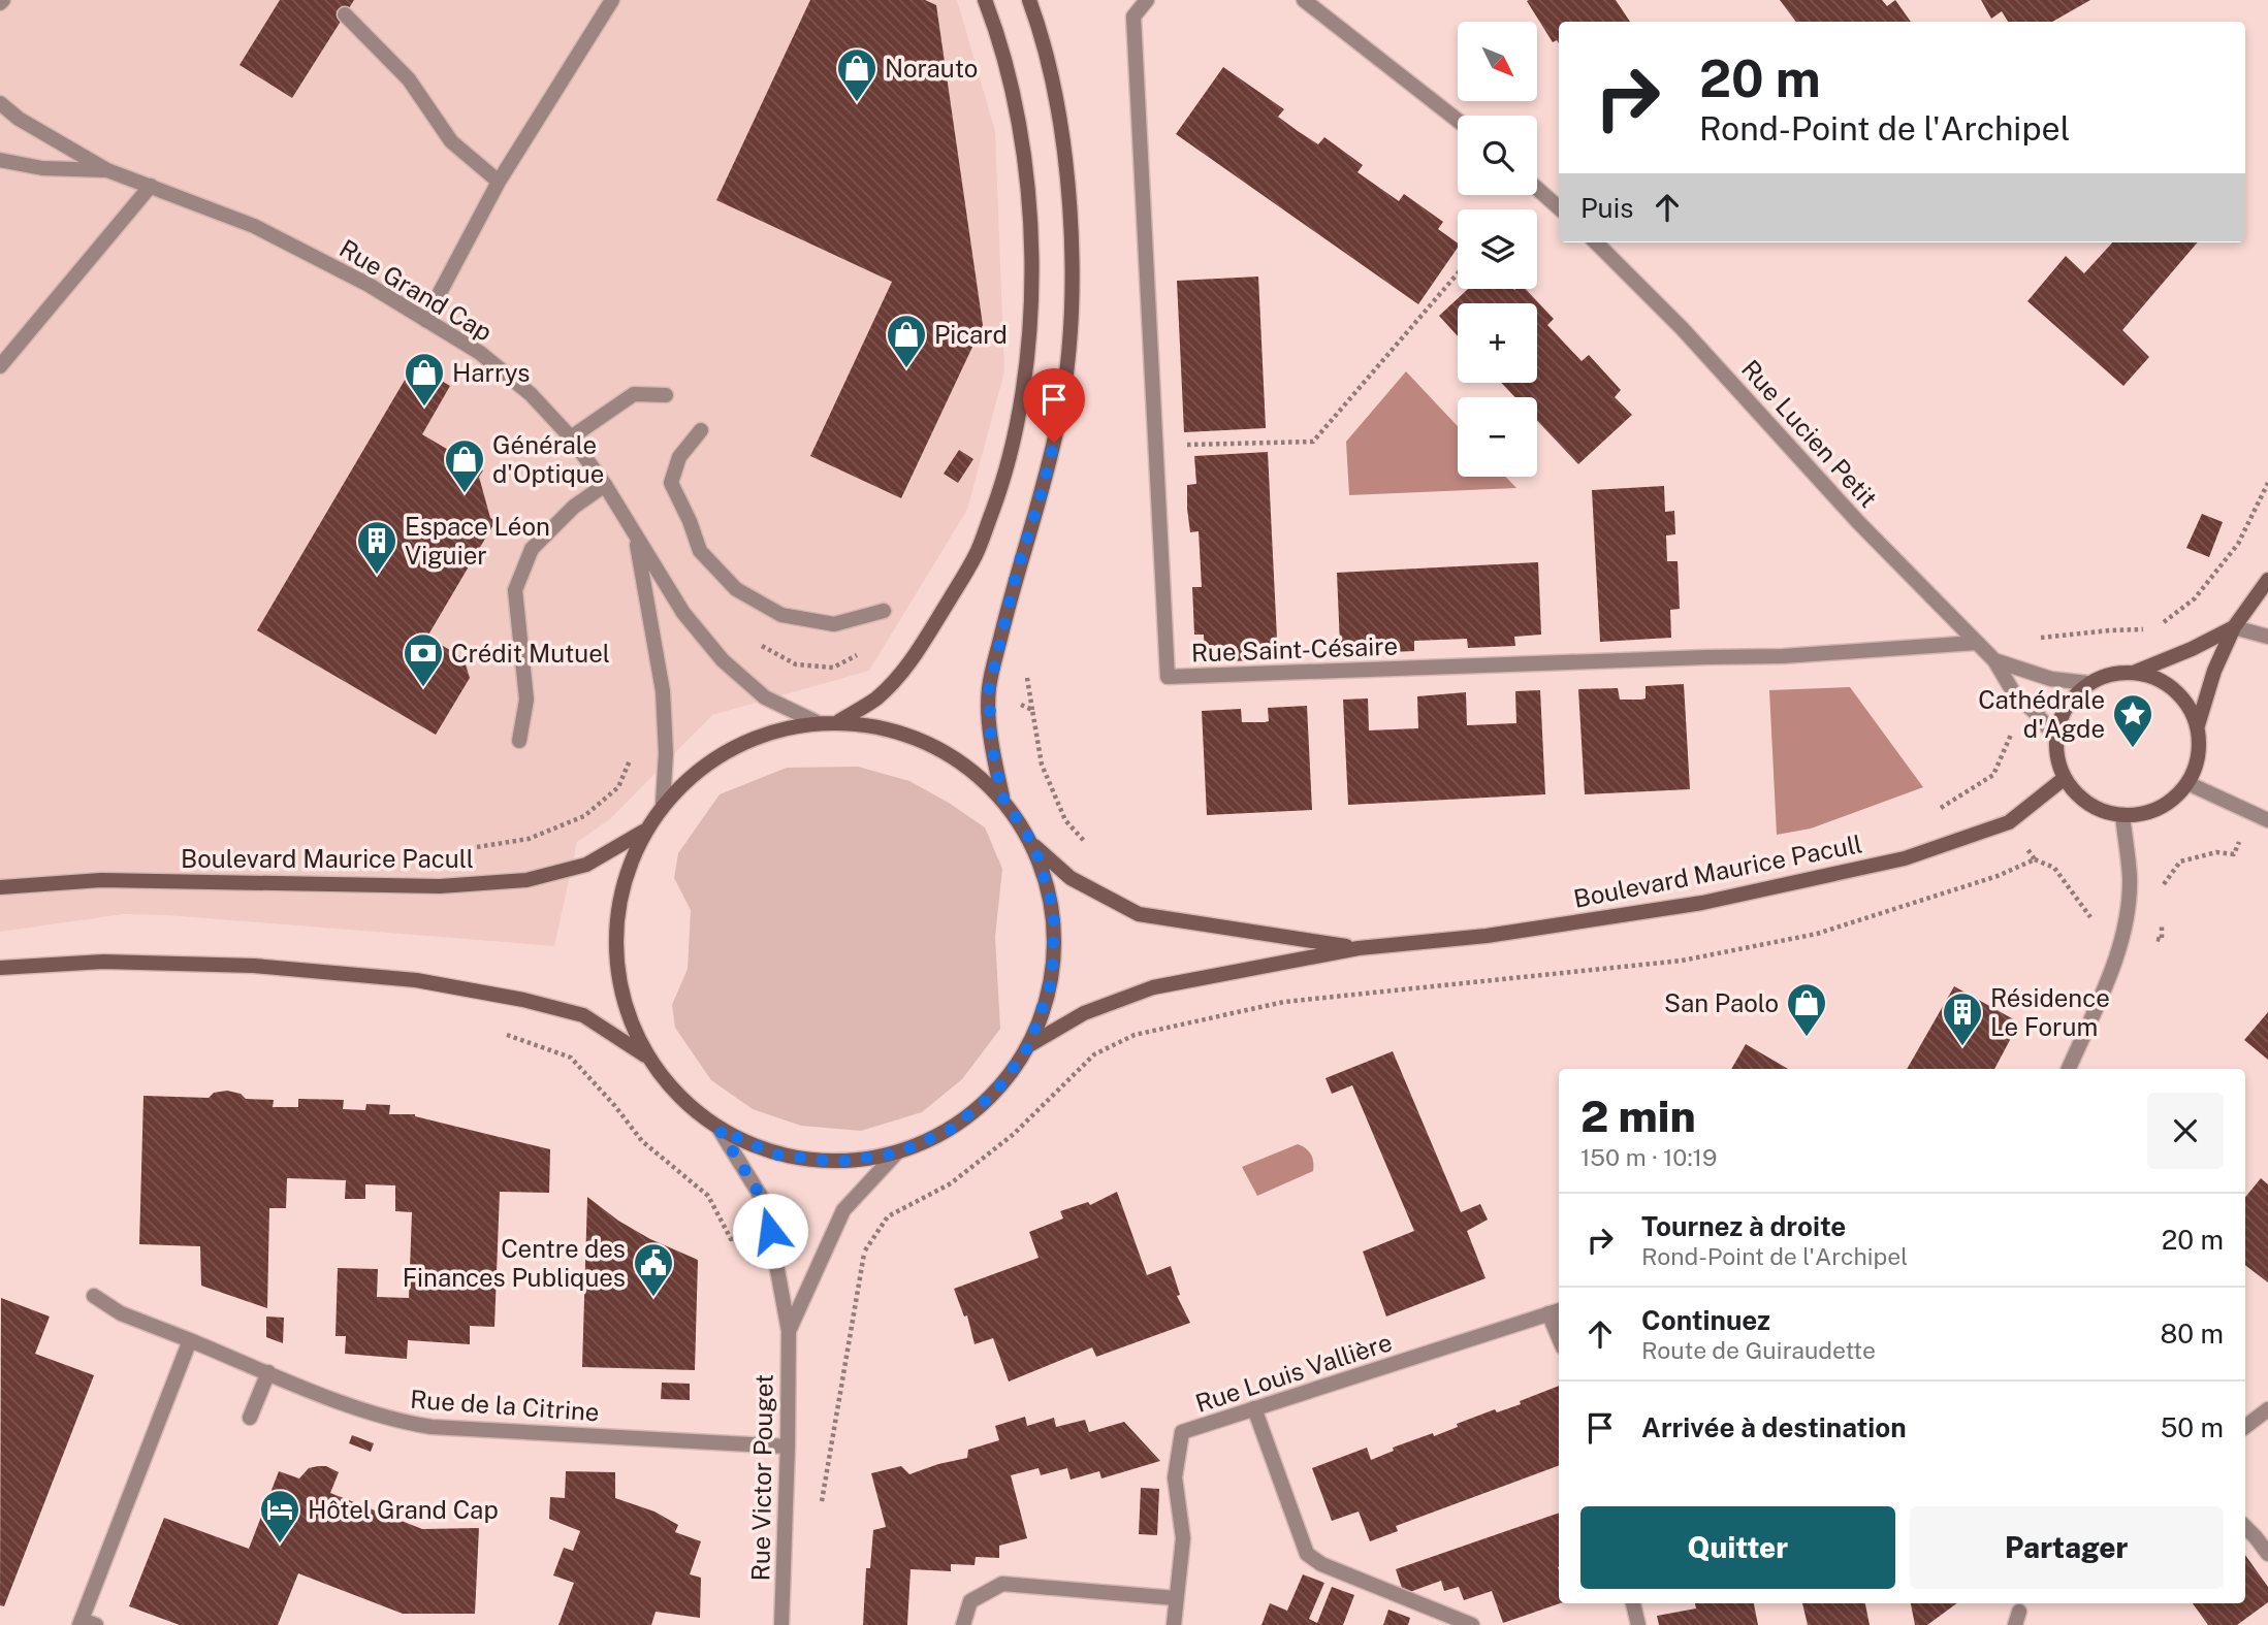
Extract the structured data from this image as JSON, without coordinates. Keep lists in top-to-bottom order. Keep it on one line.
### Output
{"streets":{"street":["Rue Grand Cap","Rue Lucien Petit","Rue Saint-Césaire","Boulevard Maurice Pacull","Rue Louis Vallière","Rue de la Citrine","Rue Victor Pouget"]},"crossings":[["Rue Lucien Petit","Rue Saint-Césaire"],["Rue Lucien Petit","Boulevard Maurice Pacull"],["Rue de la Citrine","Rue Victor Pouget"]],"places":{"shop":["Norauto","Picard","Harrys","Générale d'Optique","San Paolo"],"building":["Espace Léon Viguier","Résidence Le Forum"],"bank":["Crédit Mutuel"],"place":["Cathédrale d'Agde"],"public building":["Centre des Finances Publiques"],"hotel":["Hôtel Grand Cap"]},"north":"bottom right","page":{"map_buttons":["+","−"],"turn":["20 m","Rond-Point de l'Archipel"],"then":"Puis","heading":["2 min","150 m · 10:19"],"list":[{"name":"Tournez à droite","note":"Rond-Point de l'Archipel","value":"20 m"},{"name":"Continuez","note":"Route de Guiraudette","value":"80 m"},{"name":"Arrivée à destination","value":"50 m"}],"buttons":["Quitter","Partager"]}}
